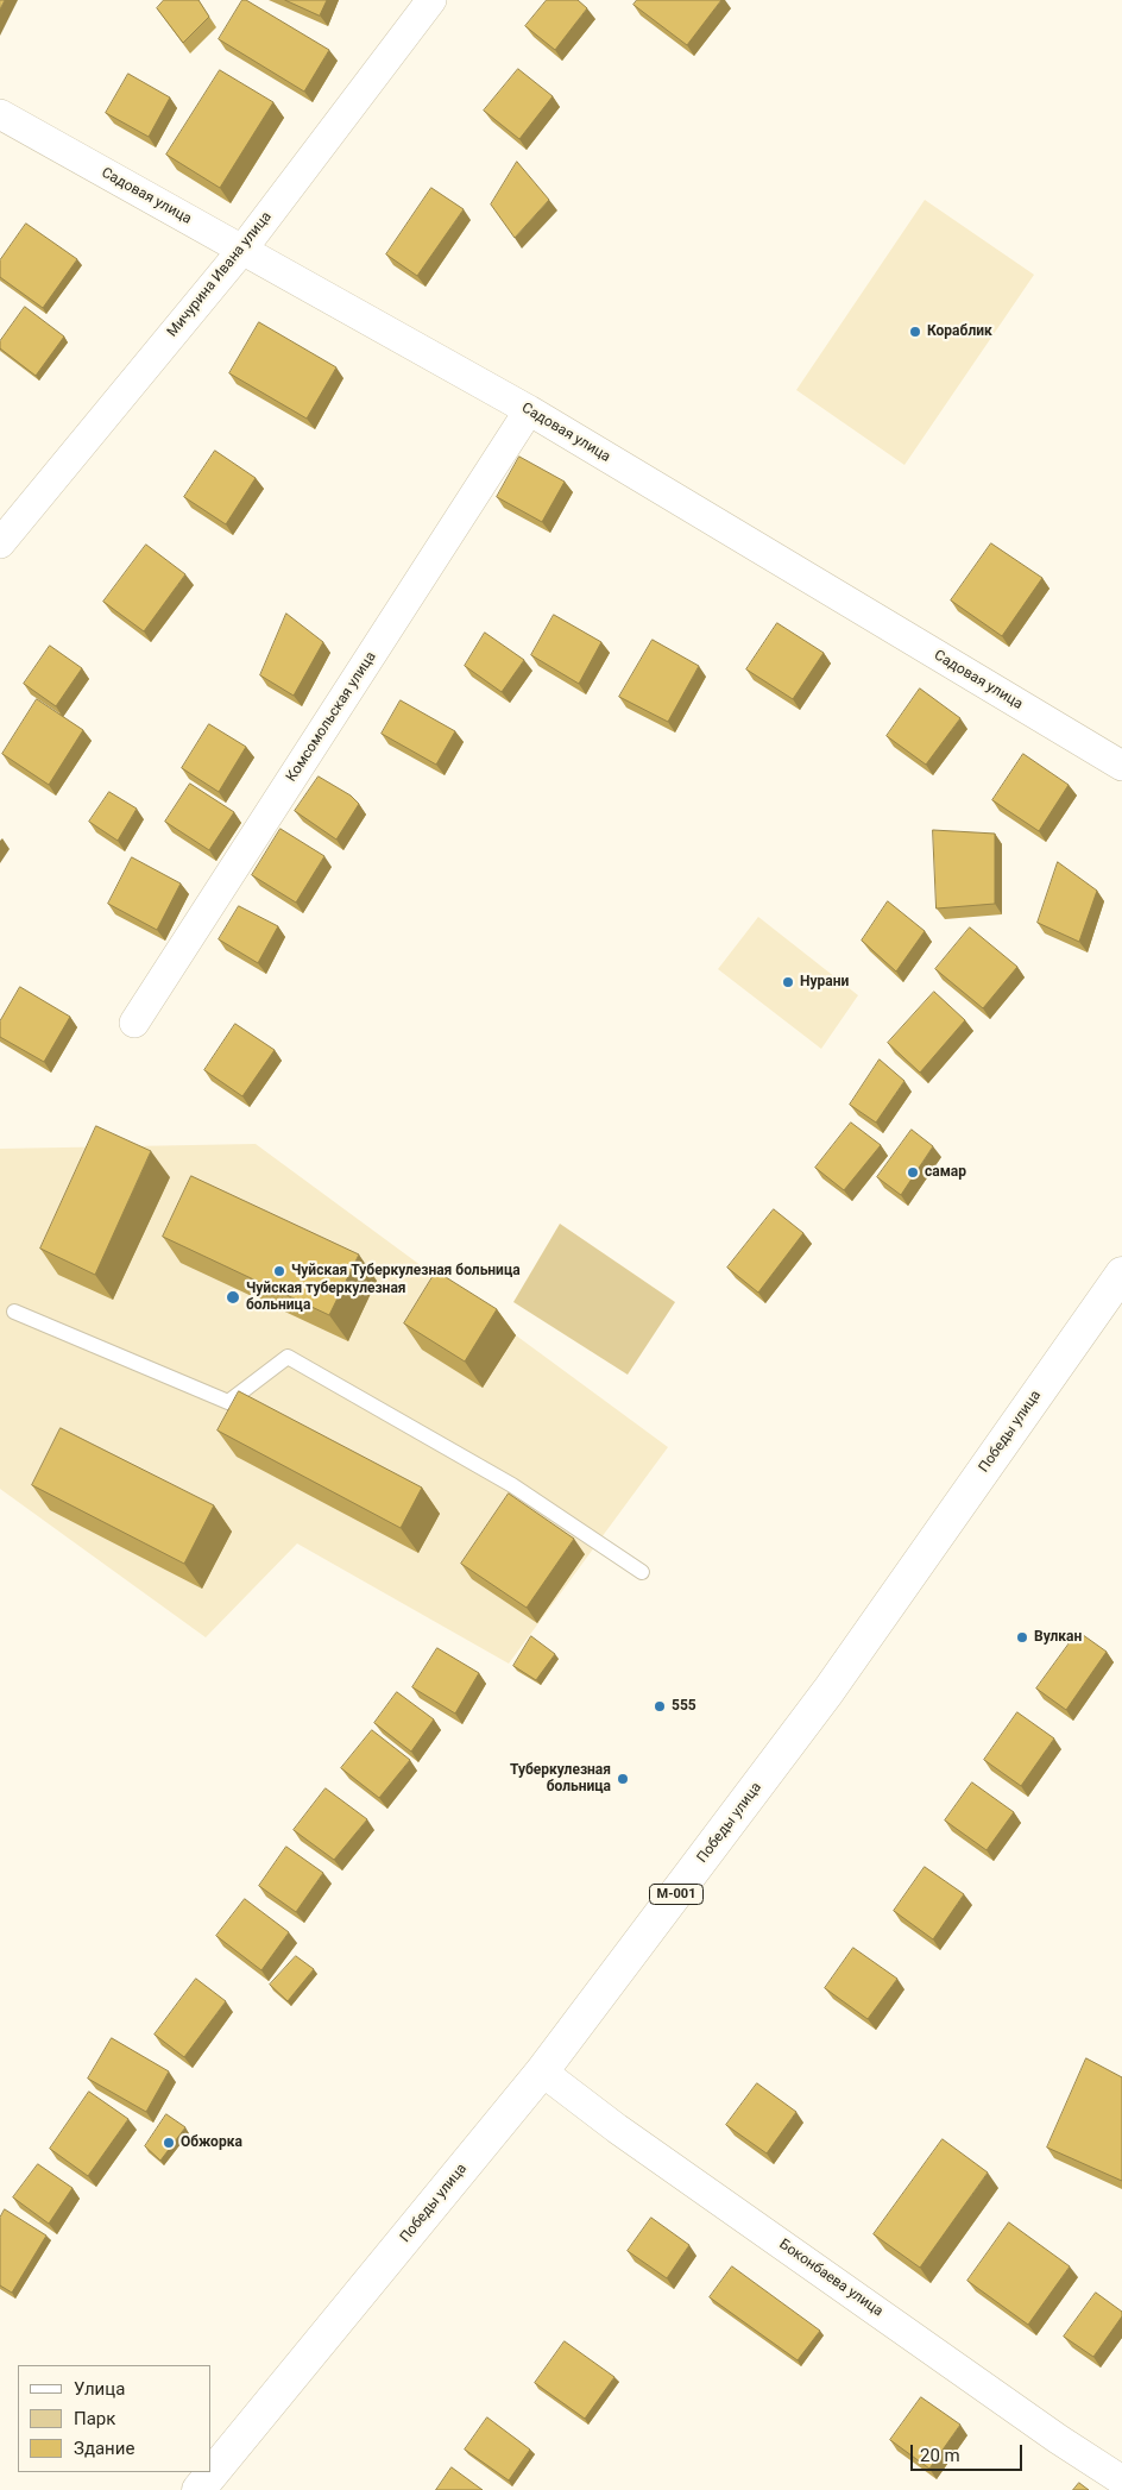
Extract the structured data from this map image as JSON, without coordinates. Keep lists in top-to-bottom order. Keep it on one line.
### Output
{"streets":{"main road":["Победы улица","М-001"],"street":["Садовая улица","Мичурина Ивана улица","Комсомольская улица","Боконбаева улица"]},"crossings":[["Садовая улица","Мичурина Ивана улица"],["Садовая улица","Комсомольская улица"],["Победы улица","Боконбаева улица"]],"places":["Кораблик","Нурани","самар","Чуйская Туберкулезная больница","Чуйская туберкулезная больница","Вулкан","555","Туберкулезная больница","Обжорка"],"legend":["Улица","Парк","Здание"],"scale_bar":"20 m"}
